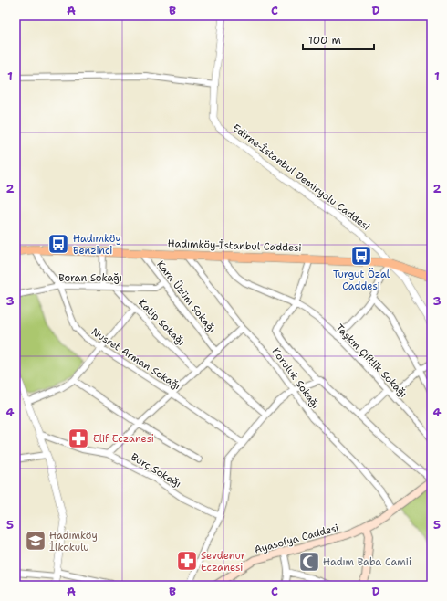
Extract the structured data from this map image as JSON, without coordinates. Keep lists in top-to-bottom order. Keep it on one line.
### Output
{"streets":{"main road":["Hadımköy-İstanbul Caddesi","Ayasofya Caddesi"],"street":["Edirne-İstanbul Demiryolu Caddesi","Boran Sokağı","Kara Üzüm Sokağı","Katip Sokağı","Nusret Arman Sokağı","Taşkın Çiftlik Sokağı","Koruluk Sokağı","Burç Sokağı"]},"crossings":[["Edirne-İstanbul Demiryolu Caddesi","Hadımköy-İstanbul Caddesi"],["Hadımköy-İstanbul Caddesi","Kara Üzüm Sokağı"],["Hadımköy-İstanbul Caddesi","Nusret Arman Sokağı"],["Hadımköy-İstanbul Caddesi","Taşkın Çiftlik Sokağı"],["Hadımköy-İstanbul Caddesi","Koruluk Sokağı"],["Boran Sokağı","Kara Üzüm Sokağı"],["Boran Sokağı","Katip Sokağı"],["Boran Sokağı","Nusret Arman Sokağı"],["Koruluk Sokağı","Ayasofya Caddesi"]],"places":{"bus stop":["Hadımköy Benzinci","Turgut Özal Caddesi"],"pharmacy":["Elif Eczanesi","Sevdenur Eczanesi"],"school or university":["Hadımköy İlkokulu"],"mosque":["Hadım Baba Camii"]},"scale_bar":"100 m","grid":{"columns":["A","B","C","D"],"rows":["1","2","3","4","5"]}}
